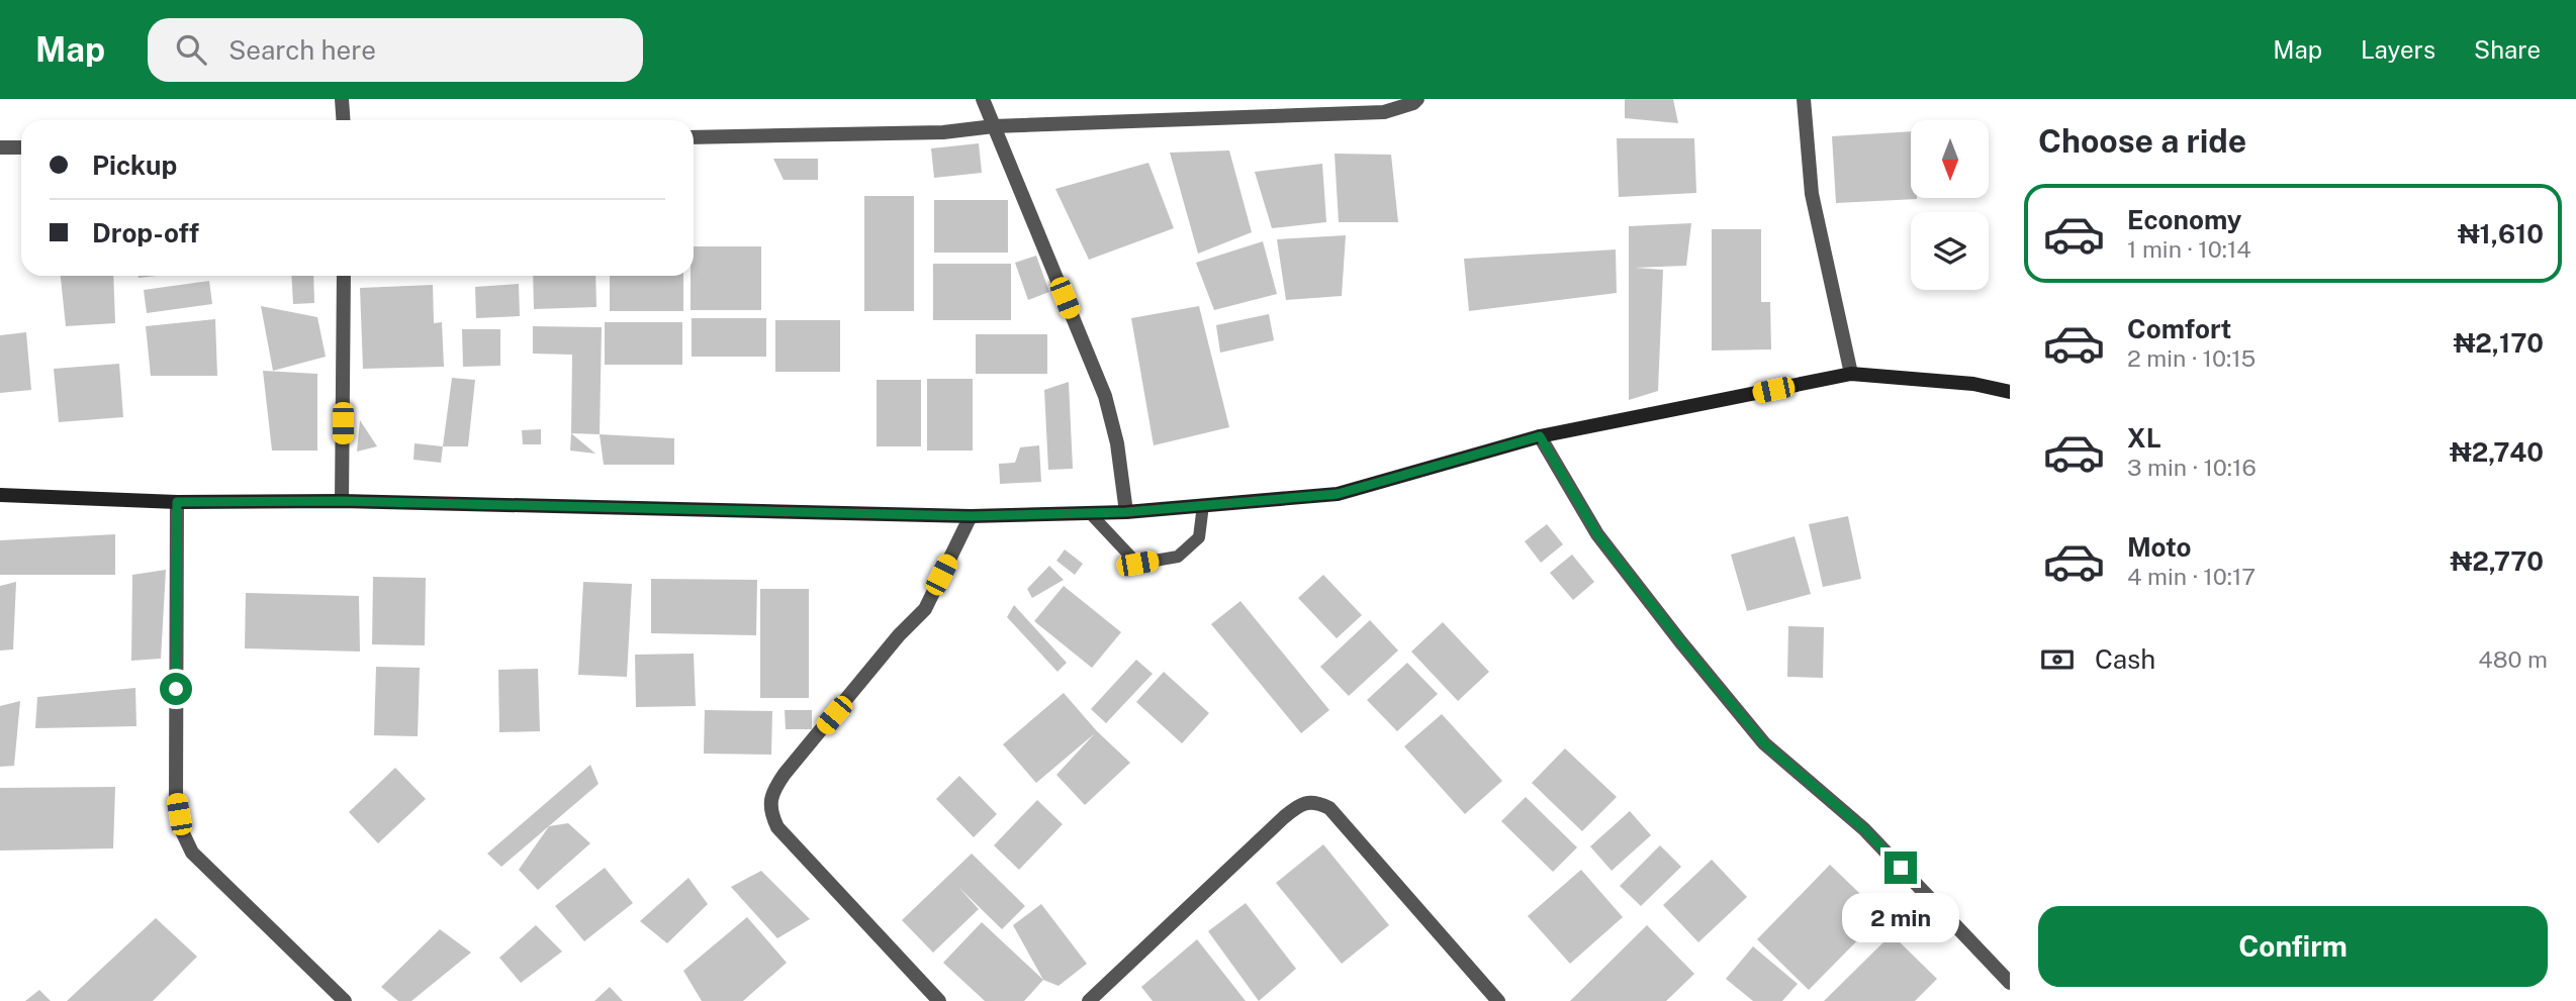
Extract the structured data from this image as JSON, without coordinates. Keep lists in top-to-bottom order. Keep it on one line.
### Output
{"north":"bottom","page":{"header":"Map","search":"Search here","nav":["Map","Layers","Share"],"heading":"Choose a ride","banner":["Pickup","Drop-off"],"list":[{"name":"Economy","note":"1 min · 10:14","value":"₦1,610"},{"name":"Comfort","note":"2 min · 10:15","value":"₦2,170"},{"name":"XL","note":"3 min · 10:16","value":"₦2,740"},{"name":"Moto","note":"4 min · 10:17","value":"₦2,770"}],"pay":["Cash","480 m"],"buttons":"Confirm","bubble":"2 min"}}
